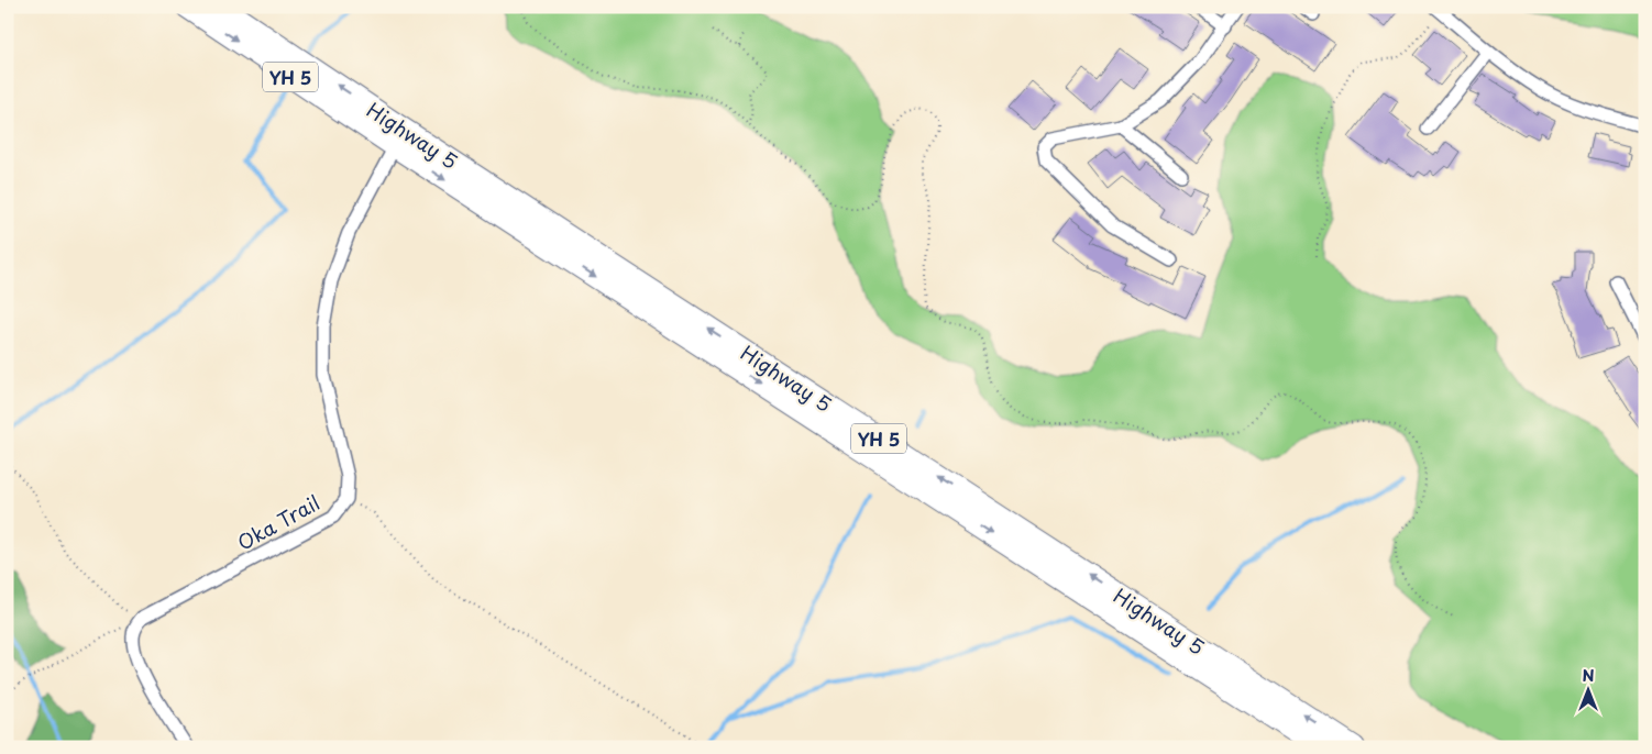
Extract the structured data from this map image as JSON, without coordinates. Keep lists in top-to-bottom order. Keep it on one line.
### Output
{"streets":{"highway":["YH 5","Highway 5"],"street":["Oka Trail"]},"crossings":[["Highway 5","Oka Trail"]],"north":"top"}
